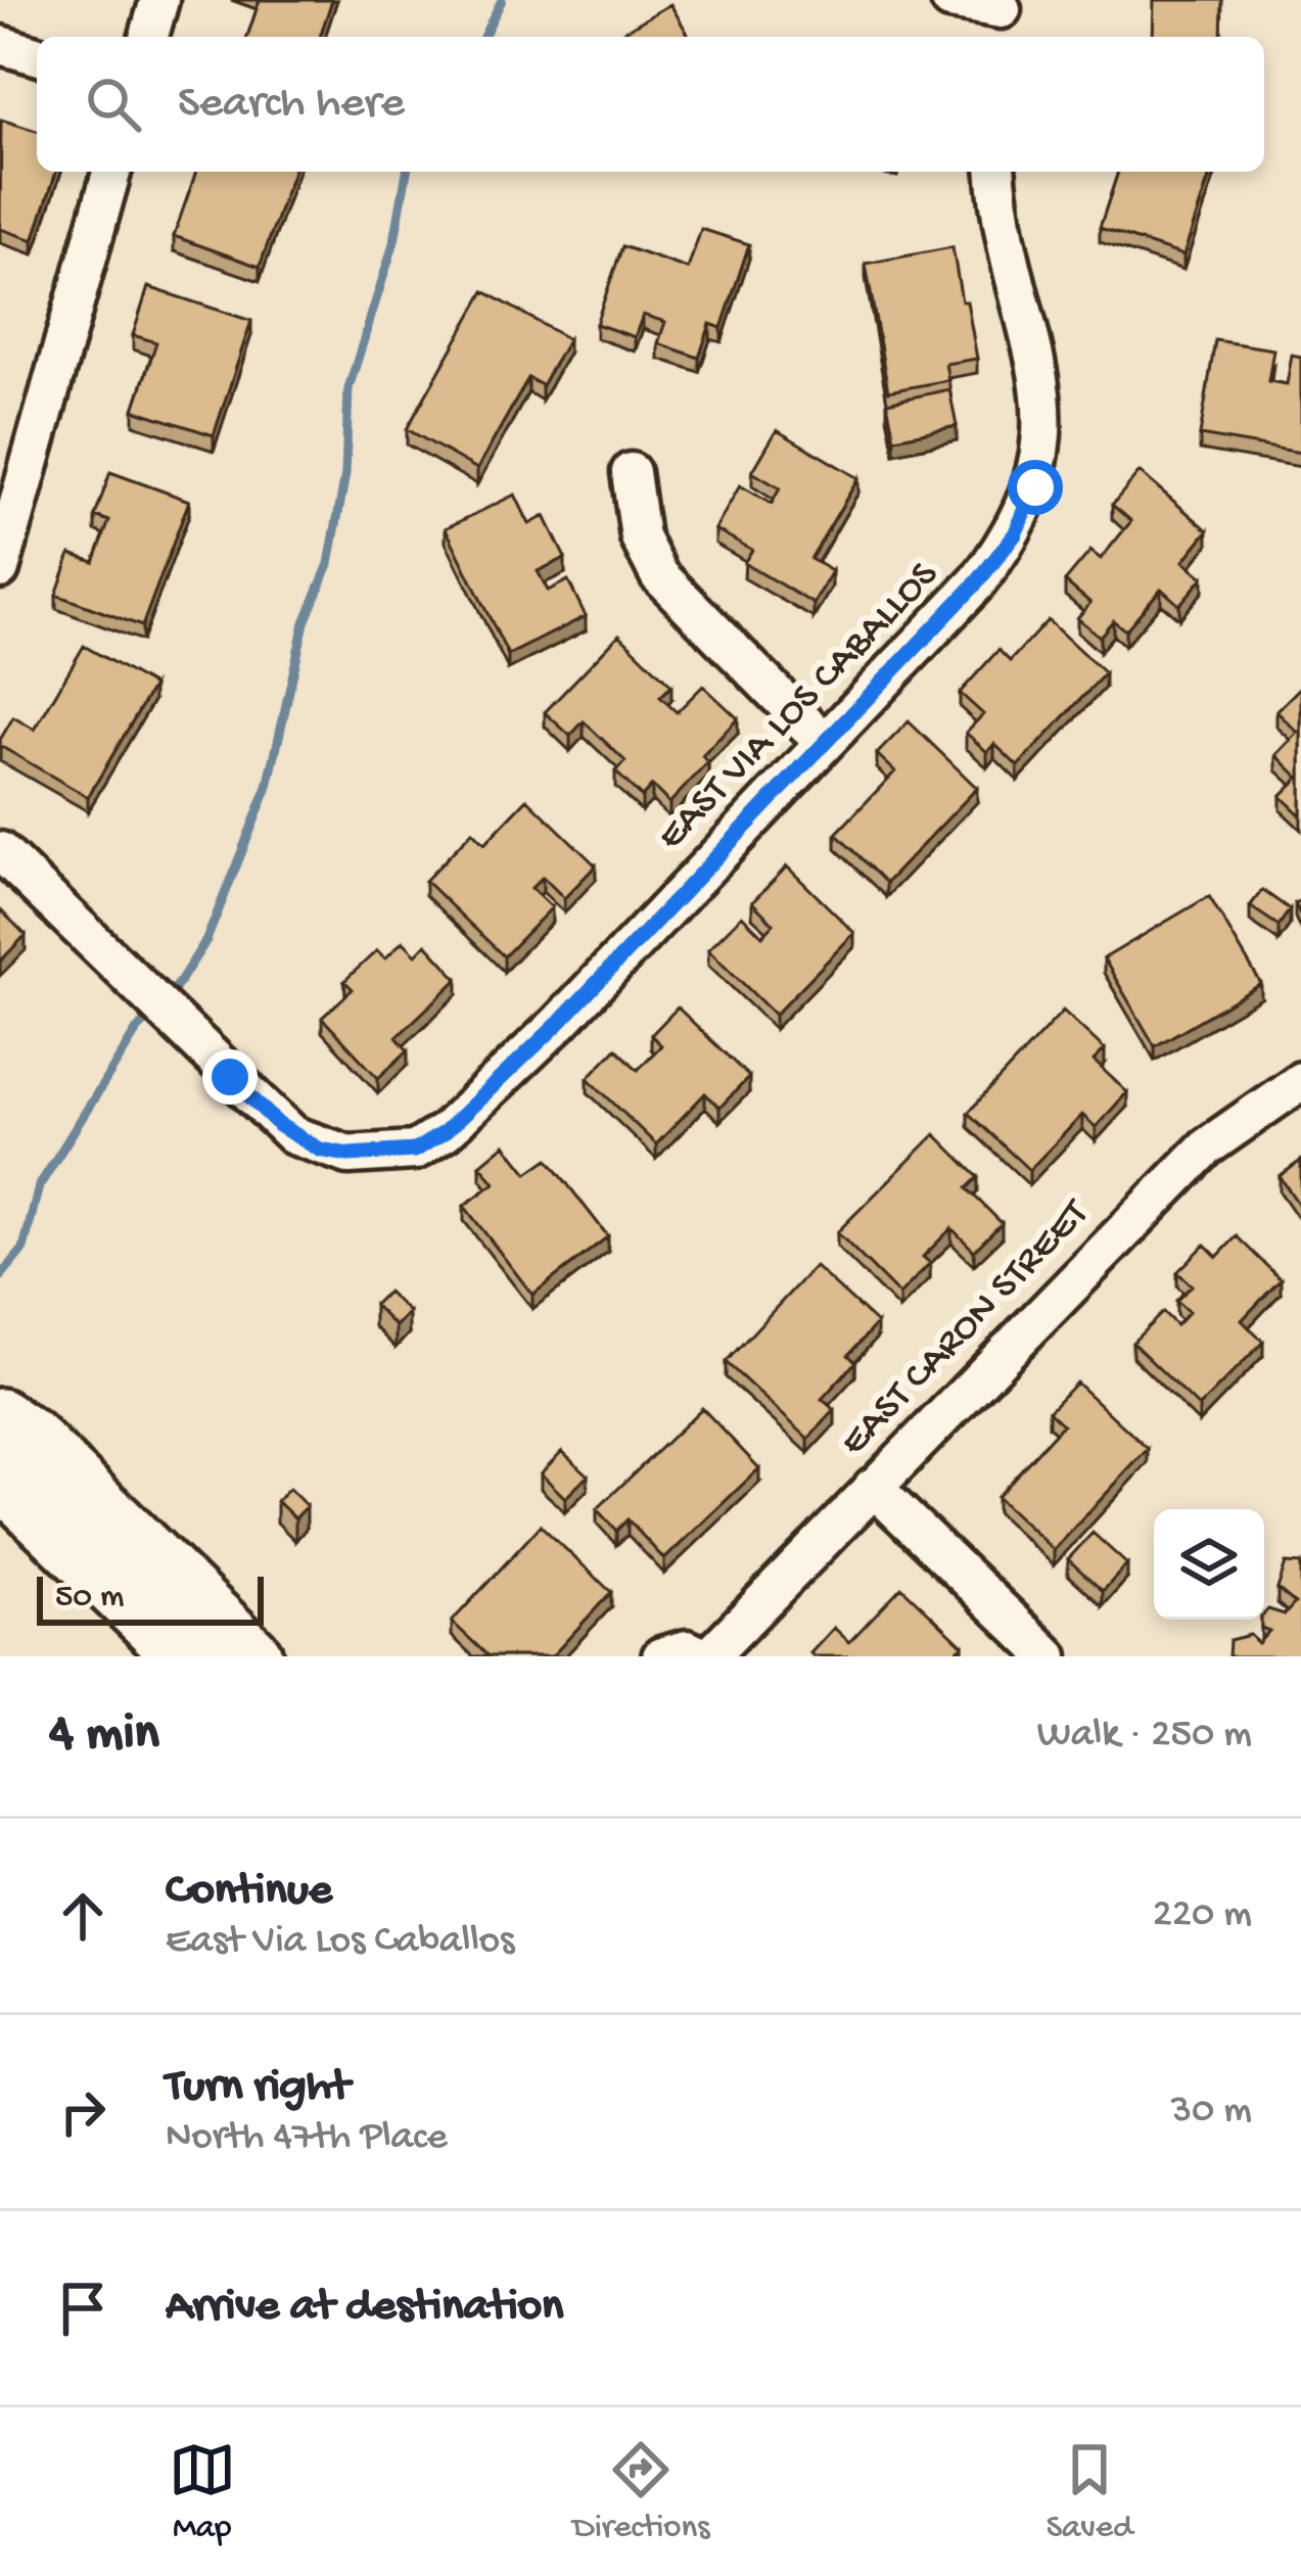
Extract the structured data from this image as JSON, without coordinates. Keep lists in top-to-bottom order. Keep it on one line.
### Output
{"streets":{"street":["EAST VIA LOS CABALLOS","EAST CARON STREET"]},"scale_bar":"50 m","page":{"search":"Search here","scale":"50 m","heading":["4 min","Walk · 250 m"],"list":[["Continue","East Via Los Caballos","220 m"],["Turn right","North 47th Place","30 m"],"Arrive at destination"],"nav":["Map","Directions","Saved"]}}
